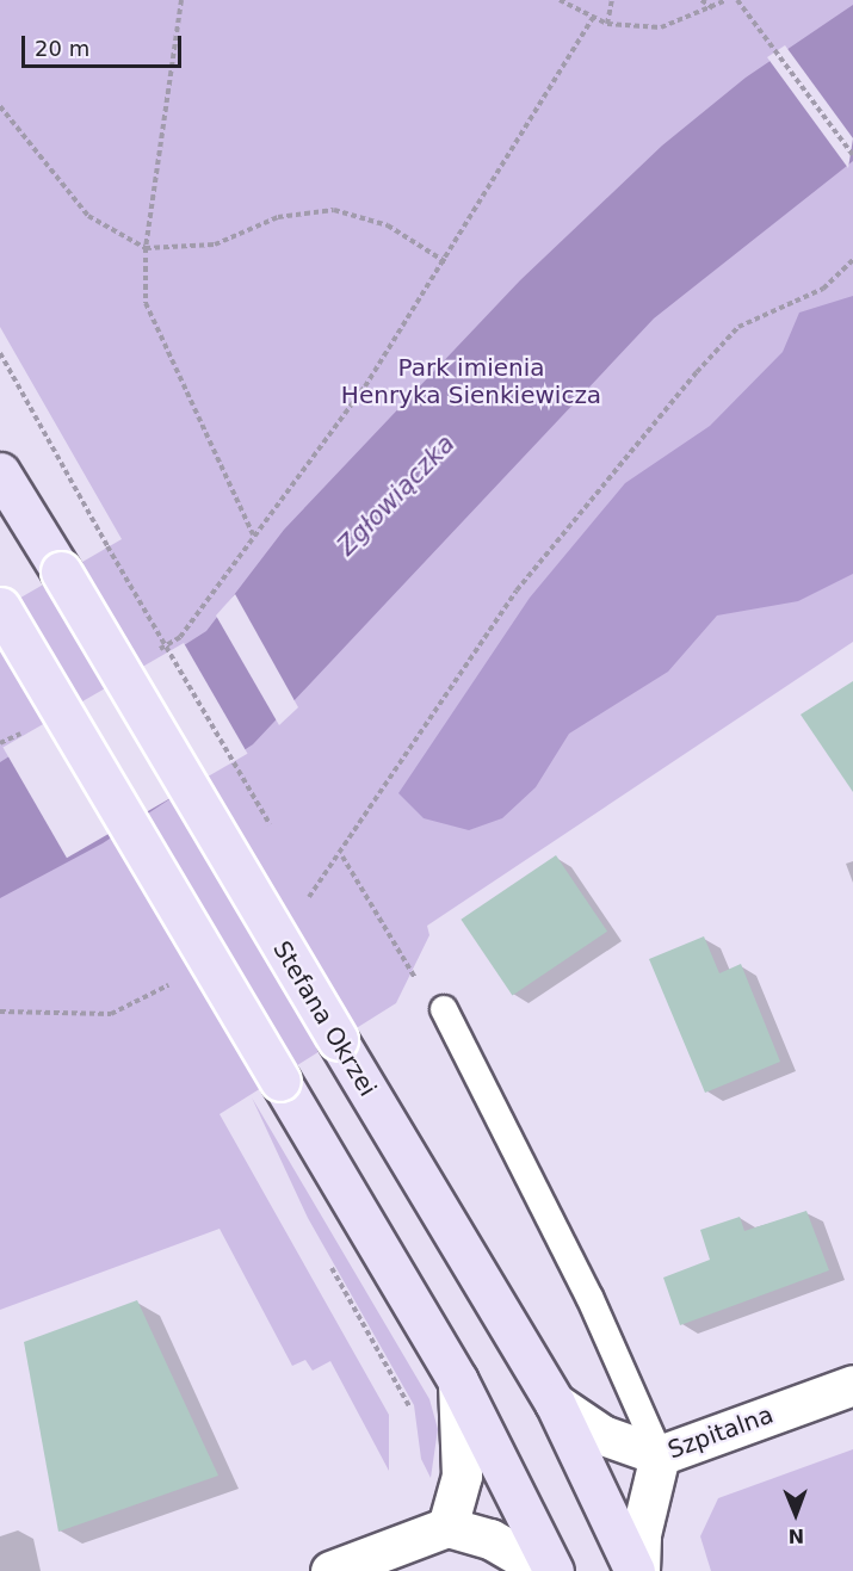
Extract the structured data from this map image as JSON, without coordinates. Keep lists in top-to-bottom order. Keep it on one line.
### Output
{"streets":{"main road":["Stefana Okrzei"],"street":["Szpitalna"]},"crossings":[["Stefana Okrzei","Szpitalna"]],"water":["Zgłowiączka"],"parks":["Park imienia Henryka Sienkiewicza"],"scale_bar":"20 m","north":"bottom"}
